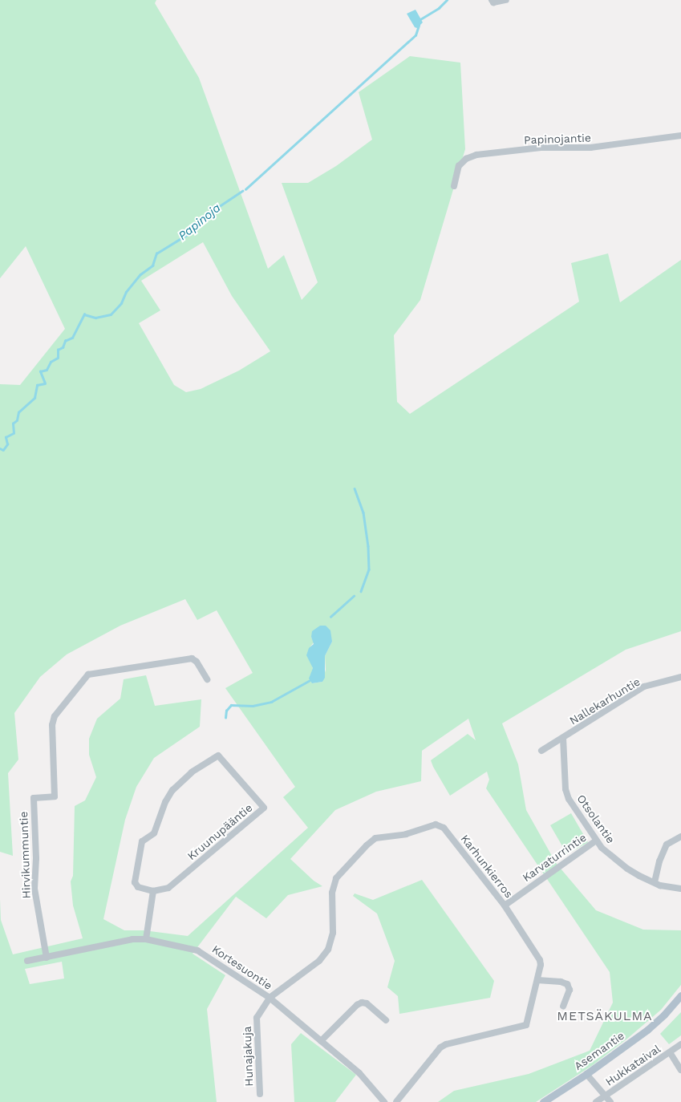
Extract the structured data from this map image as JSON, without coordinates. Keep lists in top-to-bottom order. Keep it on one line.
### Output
{"streets":{"main road":["Asemantie"],"street":["Papinojantie","Nallekarhuntie","Otsolantie","Kruunupääntie","Hirvikummuntie","Karvaturrintie","Karhunkierros","Kortesuontie","Hunajakuja","Hukkataival"]},"crossings":[["Nallekarhuntie","Otsolantie"],["Otsolantie","Karvaturrintie"],["Hirvikummuntie","Kortesuontie"],["Karvaturrintie","Karhunkierros"],["Karhunkierros","Kortesuontie"],["Karhunkierros","Hunajakuja"],["Kortesuontie","Hunajakuja"]],"districts":["METSÄKULMA"],"water":["Papinoja"]}
